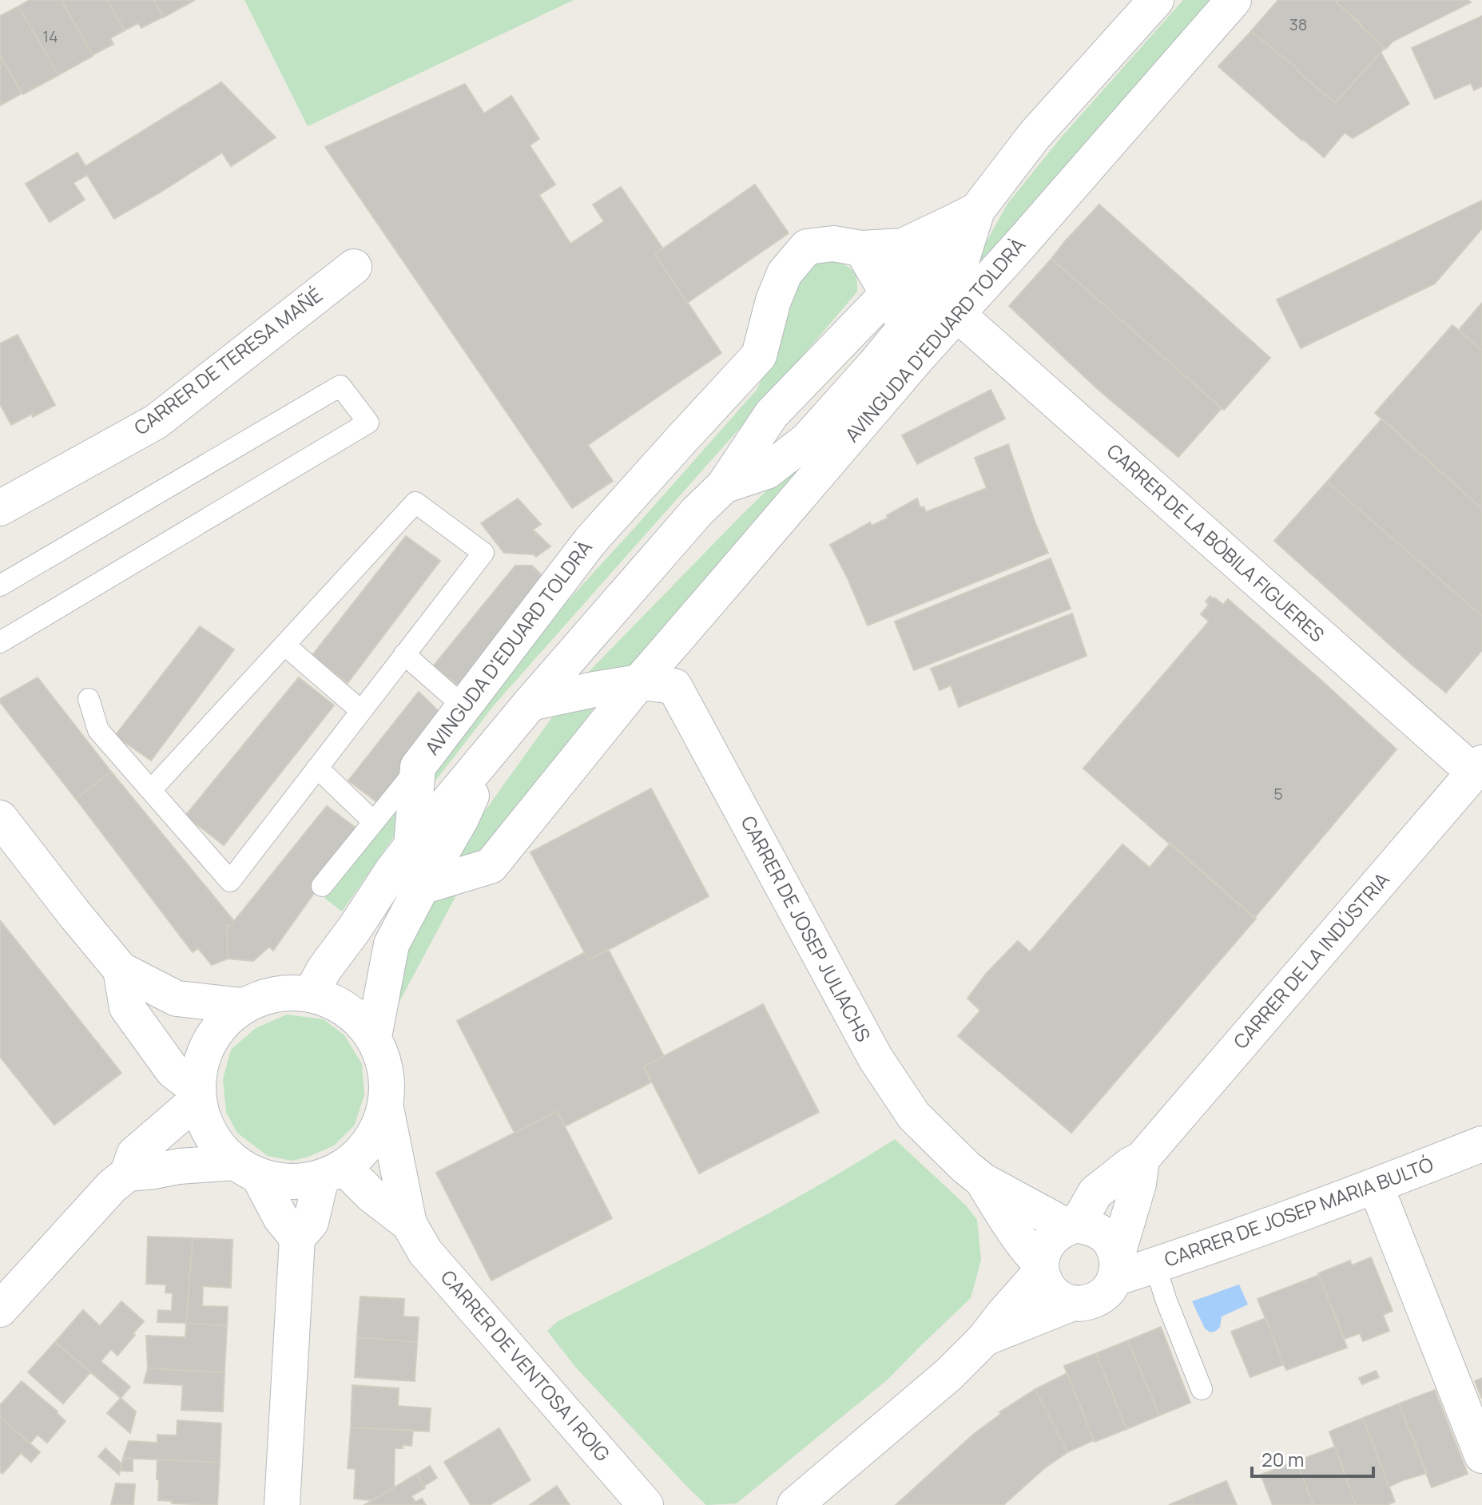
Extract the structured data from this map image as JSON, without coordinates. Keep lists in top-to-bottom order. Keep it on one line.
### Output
{"streets":{"street":["AVINGUDA D'EDUARD TOLDRÀ","CARRER DE TERESA MAÑÉ","CARRER DE LA BÒBILA FIGUERES","CARRER DE JOSEP JULIACHS","CARRER DE LA INDÚSTRIA","CARRER DE JOSEP MARIA BULTÓ","CARRER DE VENTOSA I ROIG"]},"crossings":[["AVINGUDA D'EDUARD TOLDRÀ","CARRER DE LA BÒBILA FIGUERES"],["AVINGUDA D'EDUARD TOLDRÀ","CARRER DE JOSEP JULIACHS"],["AVINGUDA D'EDUARD TOLDRÀ","CARRER DE VENTOSA I ROIG"],["CARRER DE LA BÒBILA FIGUERES","CARRER DE LA INDÚSTRIA"],["CARRER DE JOSEP JULIACHS","CARRER DE LA INDÚSTRIA"],["CARRER DE JOSEP JULIACHS","CARRER DE JOSEP MARIA BULTÓ"],["CARRER DE LA INDÚSTRIA","CARRER DE JOSEP MARIA BULTÓ"]],"house_numbers":["38","14","5"],"scale_bar":"20 m"}
